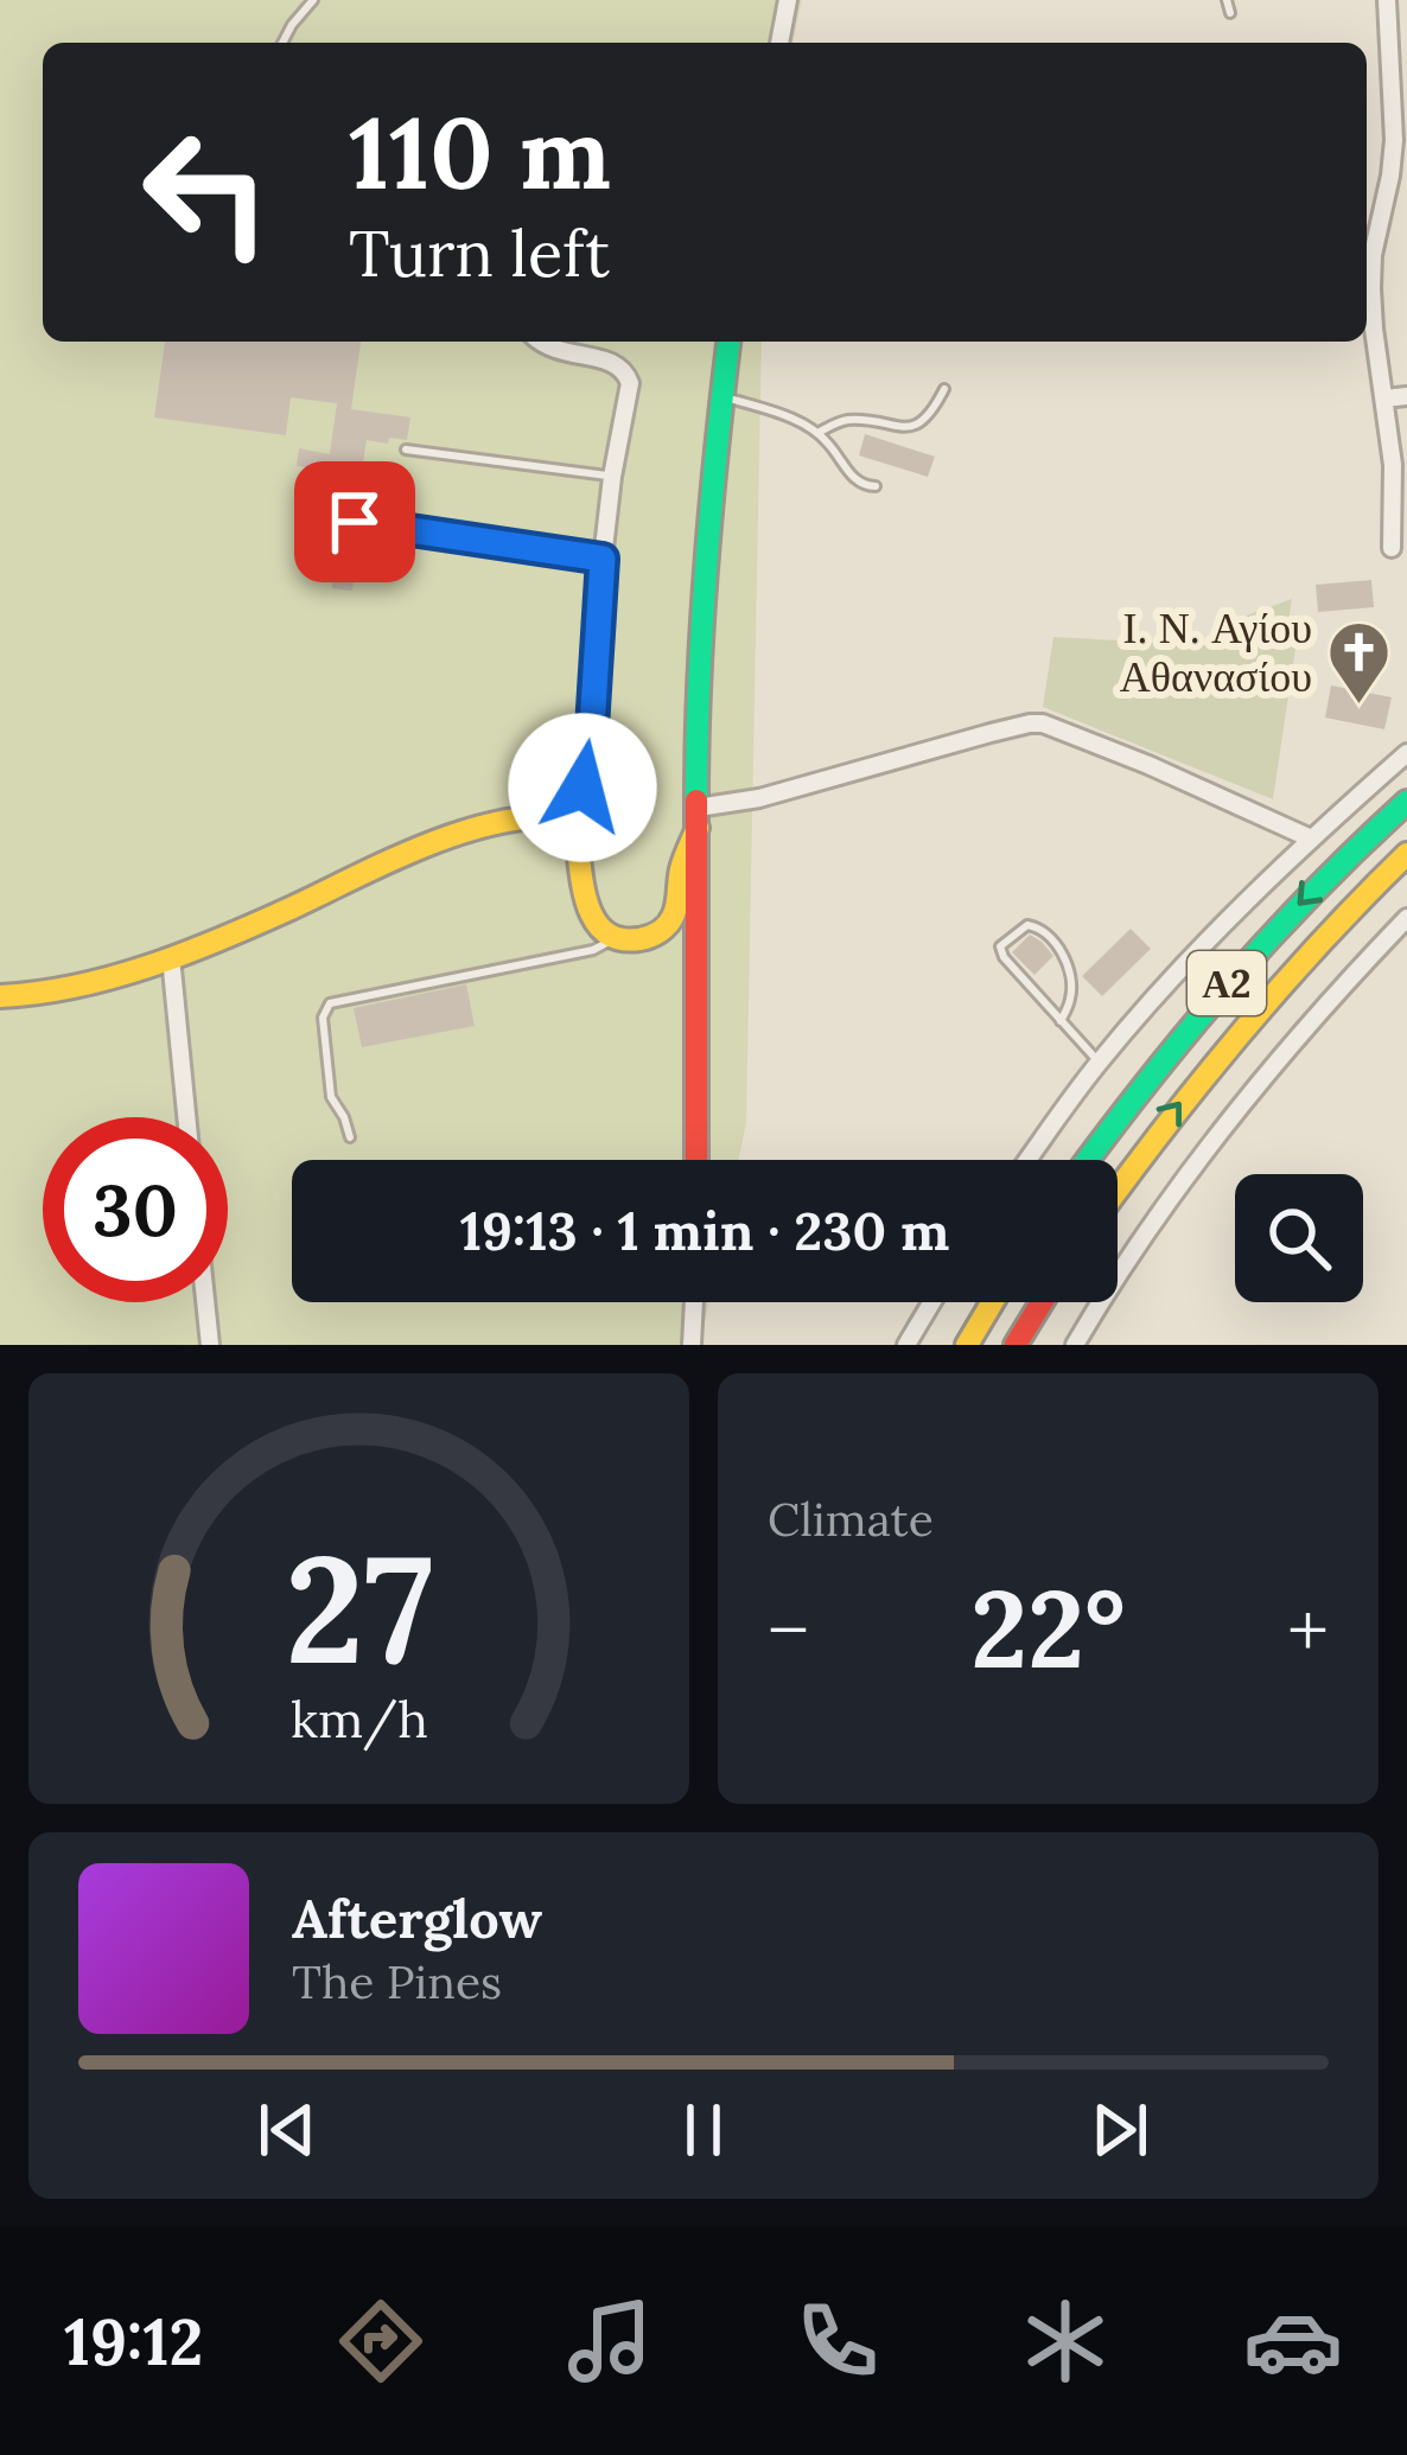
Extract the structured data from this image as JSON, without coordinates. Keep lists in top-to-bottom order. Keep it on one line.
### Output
{"streets":{"main road":["Α2"]},"places":{"church":["Ι. Ν. Αγίου Αθανασίου"]},"page":{"turn":["110 m","Turn left"],"limit":"30","trip":"19:13 · 1 min · 230 m","tile":"Climate","heat":["−","22°","+"],"song":["Afterglow","The Pines"],"tabs":"19:12","gauge":["27","km/h"]}}
